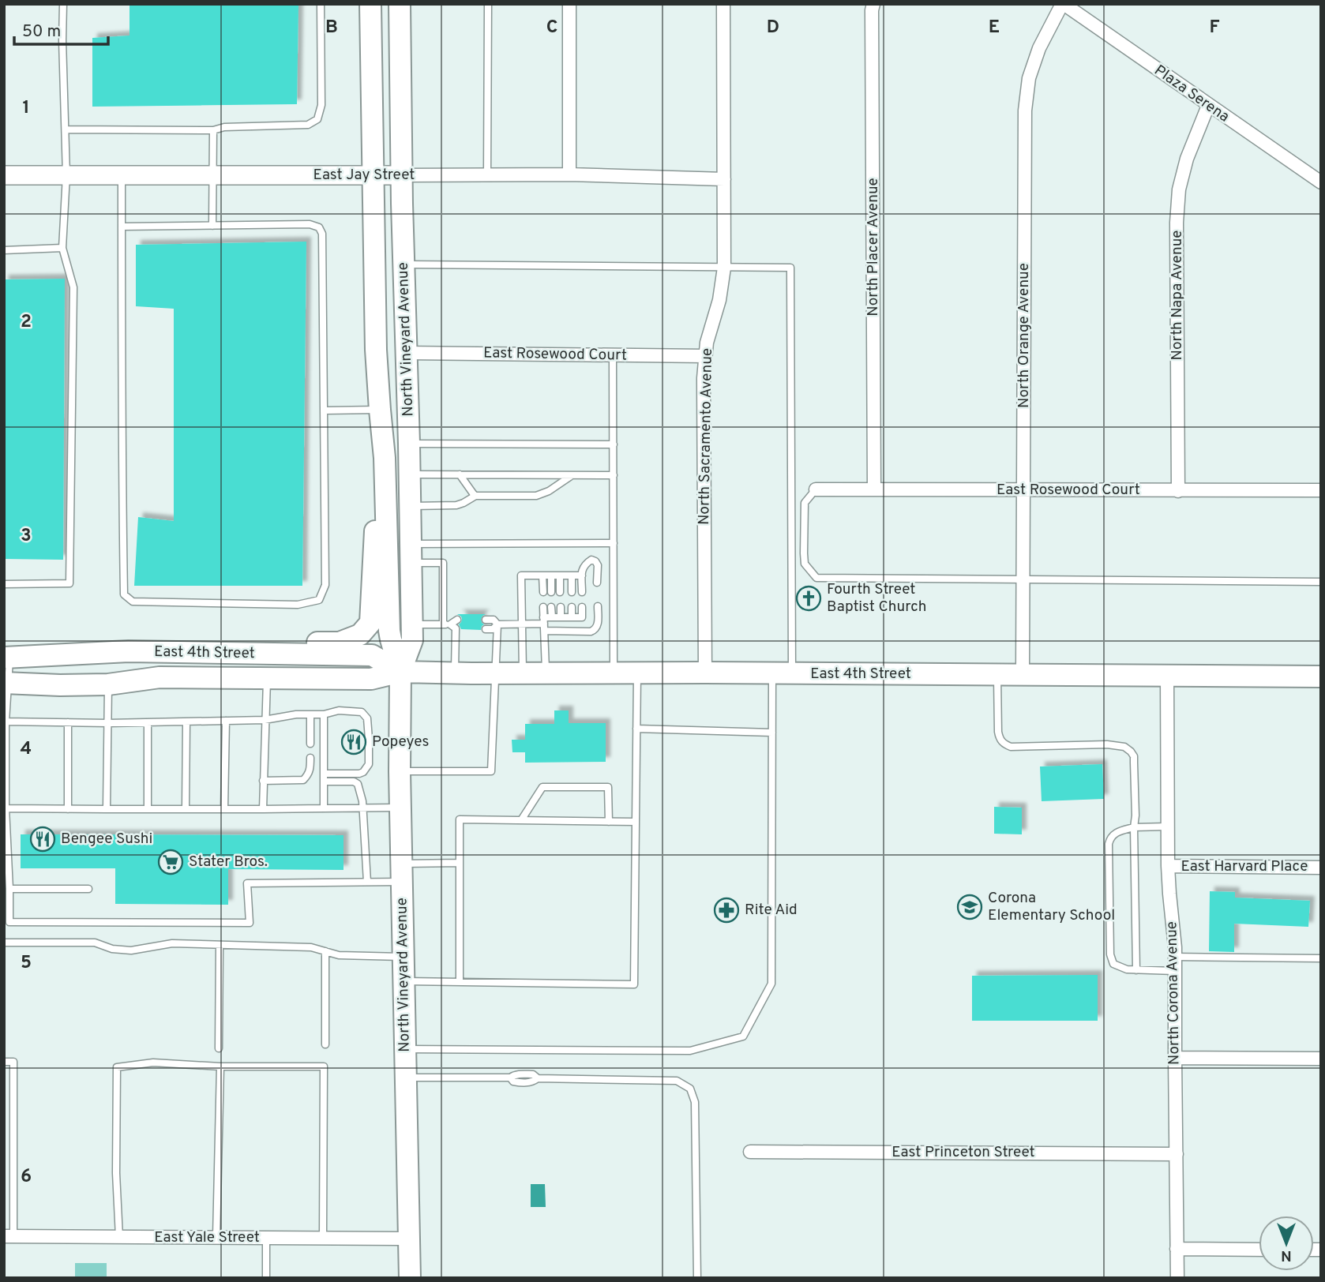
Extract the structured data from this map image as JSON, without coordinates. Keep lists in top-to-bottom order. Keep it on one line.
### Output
{"streets":{"main road":["North Vineyard Avenue","East 4th Street"],"street":["Plaza Serena","East Jay Street","North Placer Avenue","North Napa Avenue","North Orange Avenue","East Rosewood Court","North Sacramento Avenue","East Harvard Place","North Corona Avenue","East Princeton Street","East Yale Street"]},"crossings":[["Plaza Serena","North Napa Avenue"],["Plaza Serena","North Orange Avenue"],["East Jay Street","North Vineyard Avenue"],["East Jay Street","North Sacramento Avenue"],["North Placer Avenue","East Rosewood Court"],["North Napa Avenue","East Rosewood Court"],["North Orange Avenue","East Rosewood Court"],["North Orange Avenue","East 4th Street"],["North Vineyard Avenue","East Rosewood Court"],["North Vineyard Avenue","East 4th Street"],["North Vineyard Avenue","East Yale Street"],["East Rosewood Court","North Sacramento Avenue"],["North Sacramento Avenue","East 4th Street"],["East 4th Street","North Corona Avenue"],["East Harvard Place","North Corona Avenue"],["North Corona Avenue","East Princeton Street"]],"places":{"church":["Fourth Street Baptist Church"],"restaurant":["Popeyes","Bengee Sushi"],"supermarket":["Stater Bros."],"school or university":["Corona Elementary School"],"pharmacy":["Rite Aid"]},"scale_bar":"50 m","north":"bottom","grid":{"columns":["B","C","D","E","F"],"rows":["1","2","3","4","5","6"]}}
